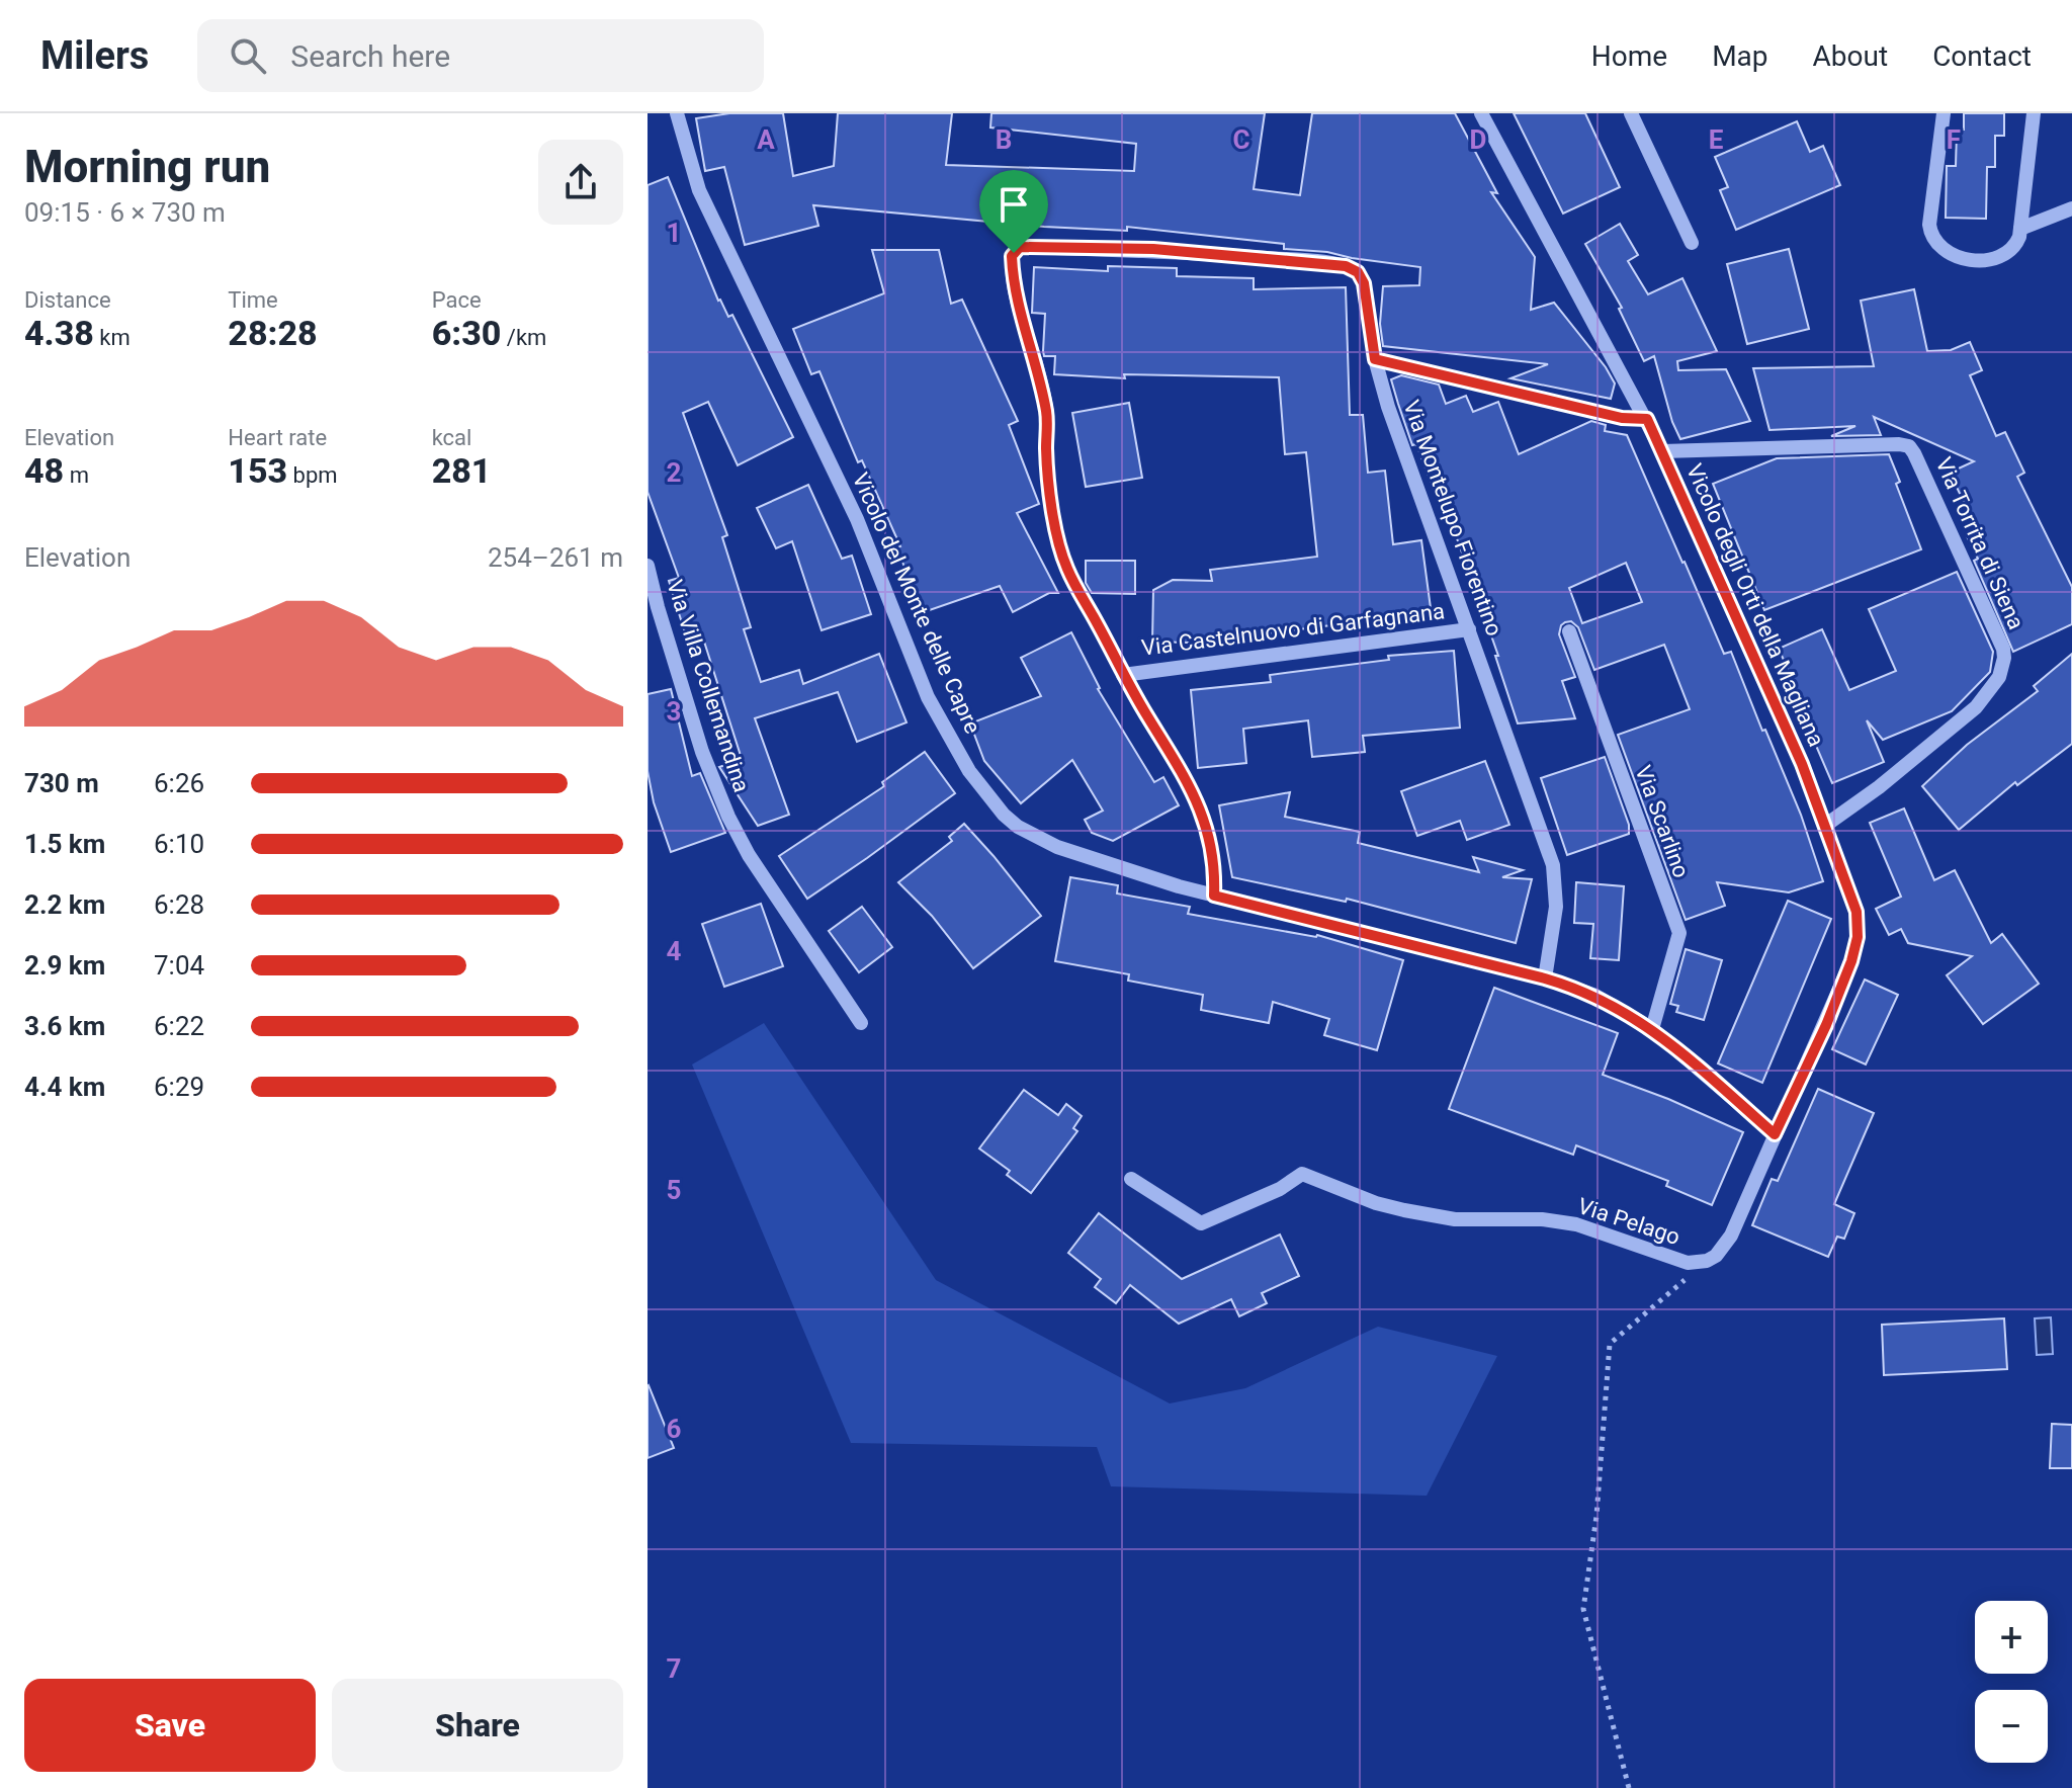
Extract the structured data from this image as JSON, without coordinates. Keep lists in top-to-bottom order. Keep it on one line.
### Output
{"streets":{"street":["Via Montelupo Fiorentino","Via Torrita di Siena","Vicolo del Monte delle Capre","Vicolo degli Orti della Magliana","Via Castelnuovo di Garfagnana","Via Villa Collemandina","Via Scarlino","Via Pelago"]},"crossings":[["Via Montelupo Fiorentino","Vicolo del Monte delle Capre"],["Via Montelupo Fiorentino","Via Castelnuovo di Garfagnana"],["Via Torrita di Siena","Vicolo degli Orti della Magliana"],["Vicolo del Monte delle Capre","Vicolo degli Orti della Magliana"],["Vicolo del Monte delle Capre","Via Scarlino"]],"page":{"header":"Milers","search":"Search here","nav":["Home","Map","About","Contact"],"heading":["Morning run","09:15 · 6 × 730 m"],"stats":[["Distance","4.38 km"],["Time","28:28"],["Pace","6:30 /km"],["Elevation","48 m"],["Heart rate","153 bpm"],["kcal","281"]],"chart":["Elevation","254–261 m"],"list":[{"name":"730 m","note":"6:26"},{"name":"1.5 km","note":"6:10"},{"name":"2.2 km","note":"6:28"},{"name":"2.9 km","note":"7:04"},{"name":"3.6 km","note":"6:22"},{"name":"4.4 km","note":"6:29"}],"map_buttons":["+","−"],"buttons":["Save","Share"]},"grid":{"columns":["A","B","C","D","E","F"],"rows":["1","2","3","4","5","6","7"]}}
